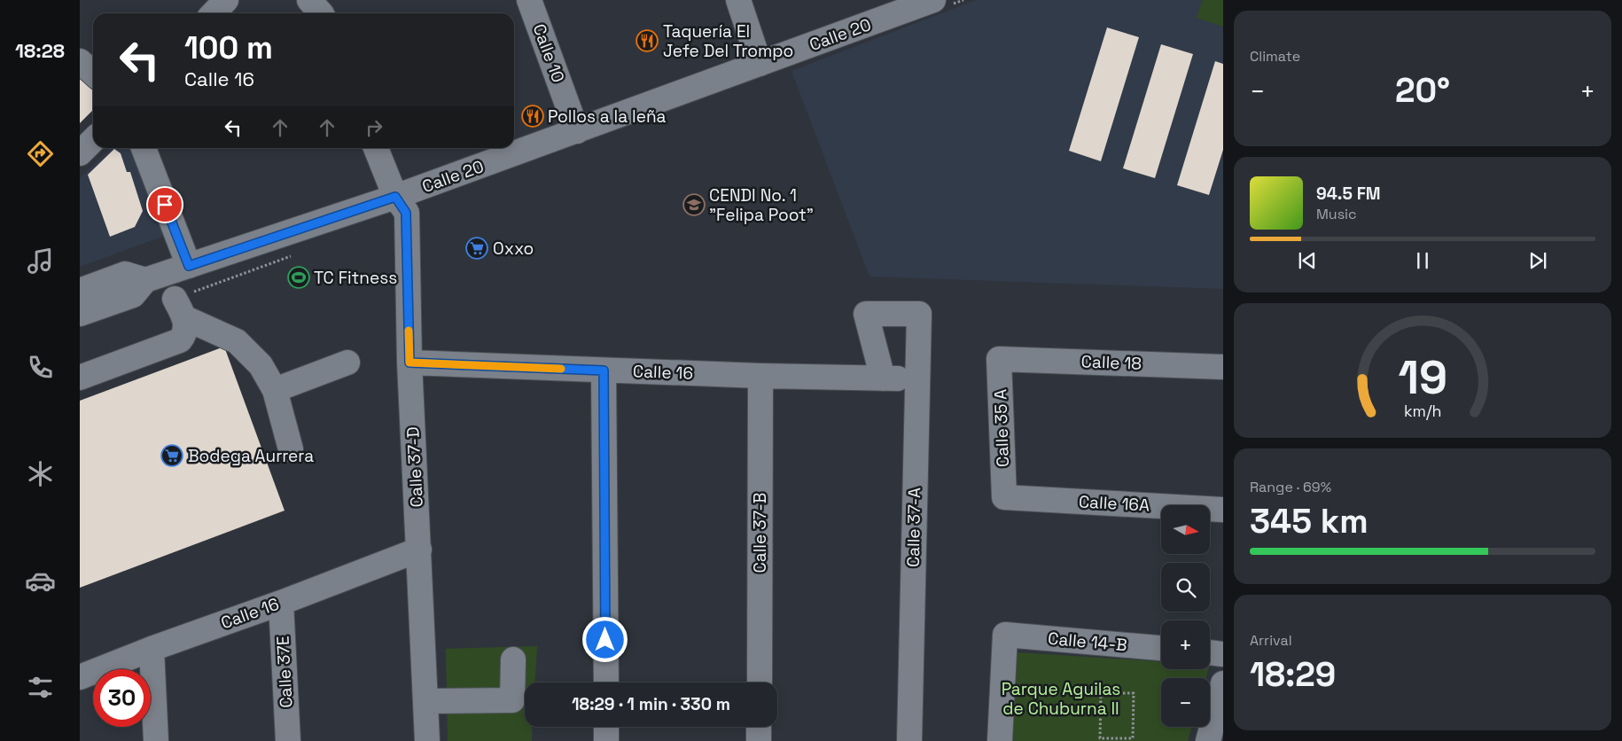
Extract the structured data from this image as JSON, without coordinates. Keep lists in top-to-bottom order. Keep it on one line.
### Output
{"streets":{"street":["Calle 20","Calle 10","Calle 18","Calle 16","Calle 35 A","Calle 37-D","Calle 16A","Calle 37-A","Calle 37-B","Calle 14-B","Calle 37E"]},"crossings":[["Calle 20","Calle 10"],["Calle 20","Calle 37-D"],["Calle 18","Calle 35 A"],["Calle 16","Calle 37-D"],["Calle 16","Calle 37-A"],["Calle 16","Calle 37-B"],["Calle 16","Calle 37E"],["Calle 35 A","Calle 16A"]],"parks":["Parque Aguilas de Chuburna II"],"places":{"restaurant":["Taquería El Jefe Del Trompo","Pollos a la leña"],"school or university":["CENDI No. 1 \"Felipa Poot\""],"supermarket":["Oxxo","Bodega Aurrera"],"sports":["TC Fitness"]},"north":"right","page":{"tabs":"18:28","tile":["Climate",["Range · 69%","345 km"],["Arrival","18:29"]],"turn":["100 m","Calle 16"],"heat":["−","20°","+"],"song":["94.5 FM","Music"],"map_buttons":["+","−"],"limit":"30","trip":"18:29 · 1 min · 330 m","gauge":["19","km/h"]}}
